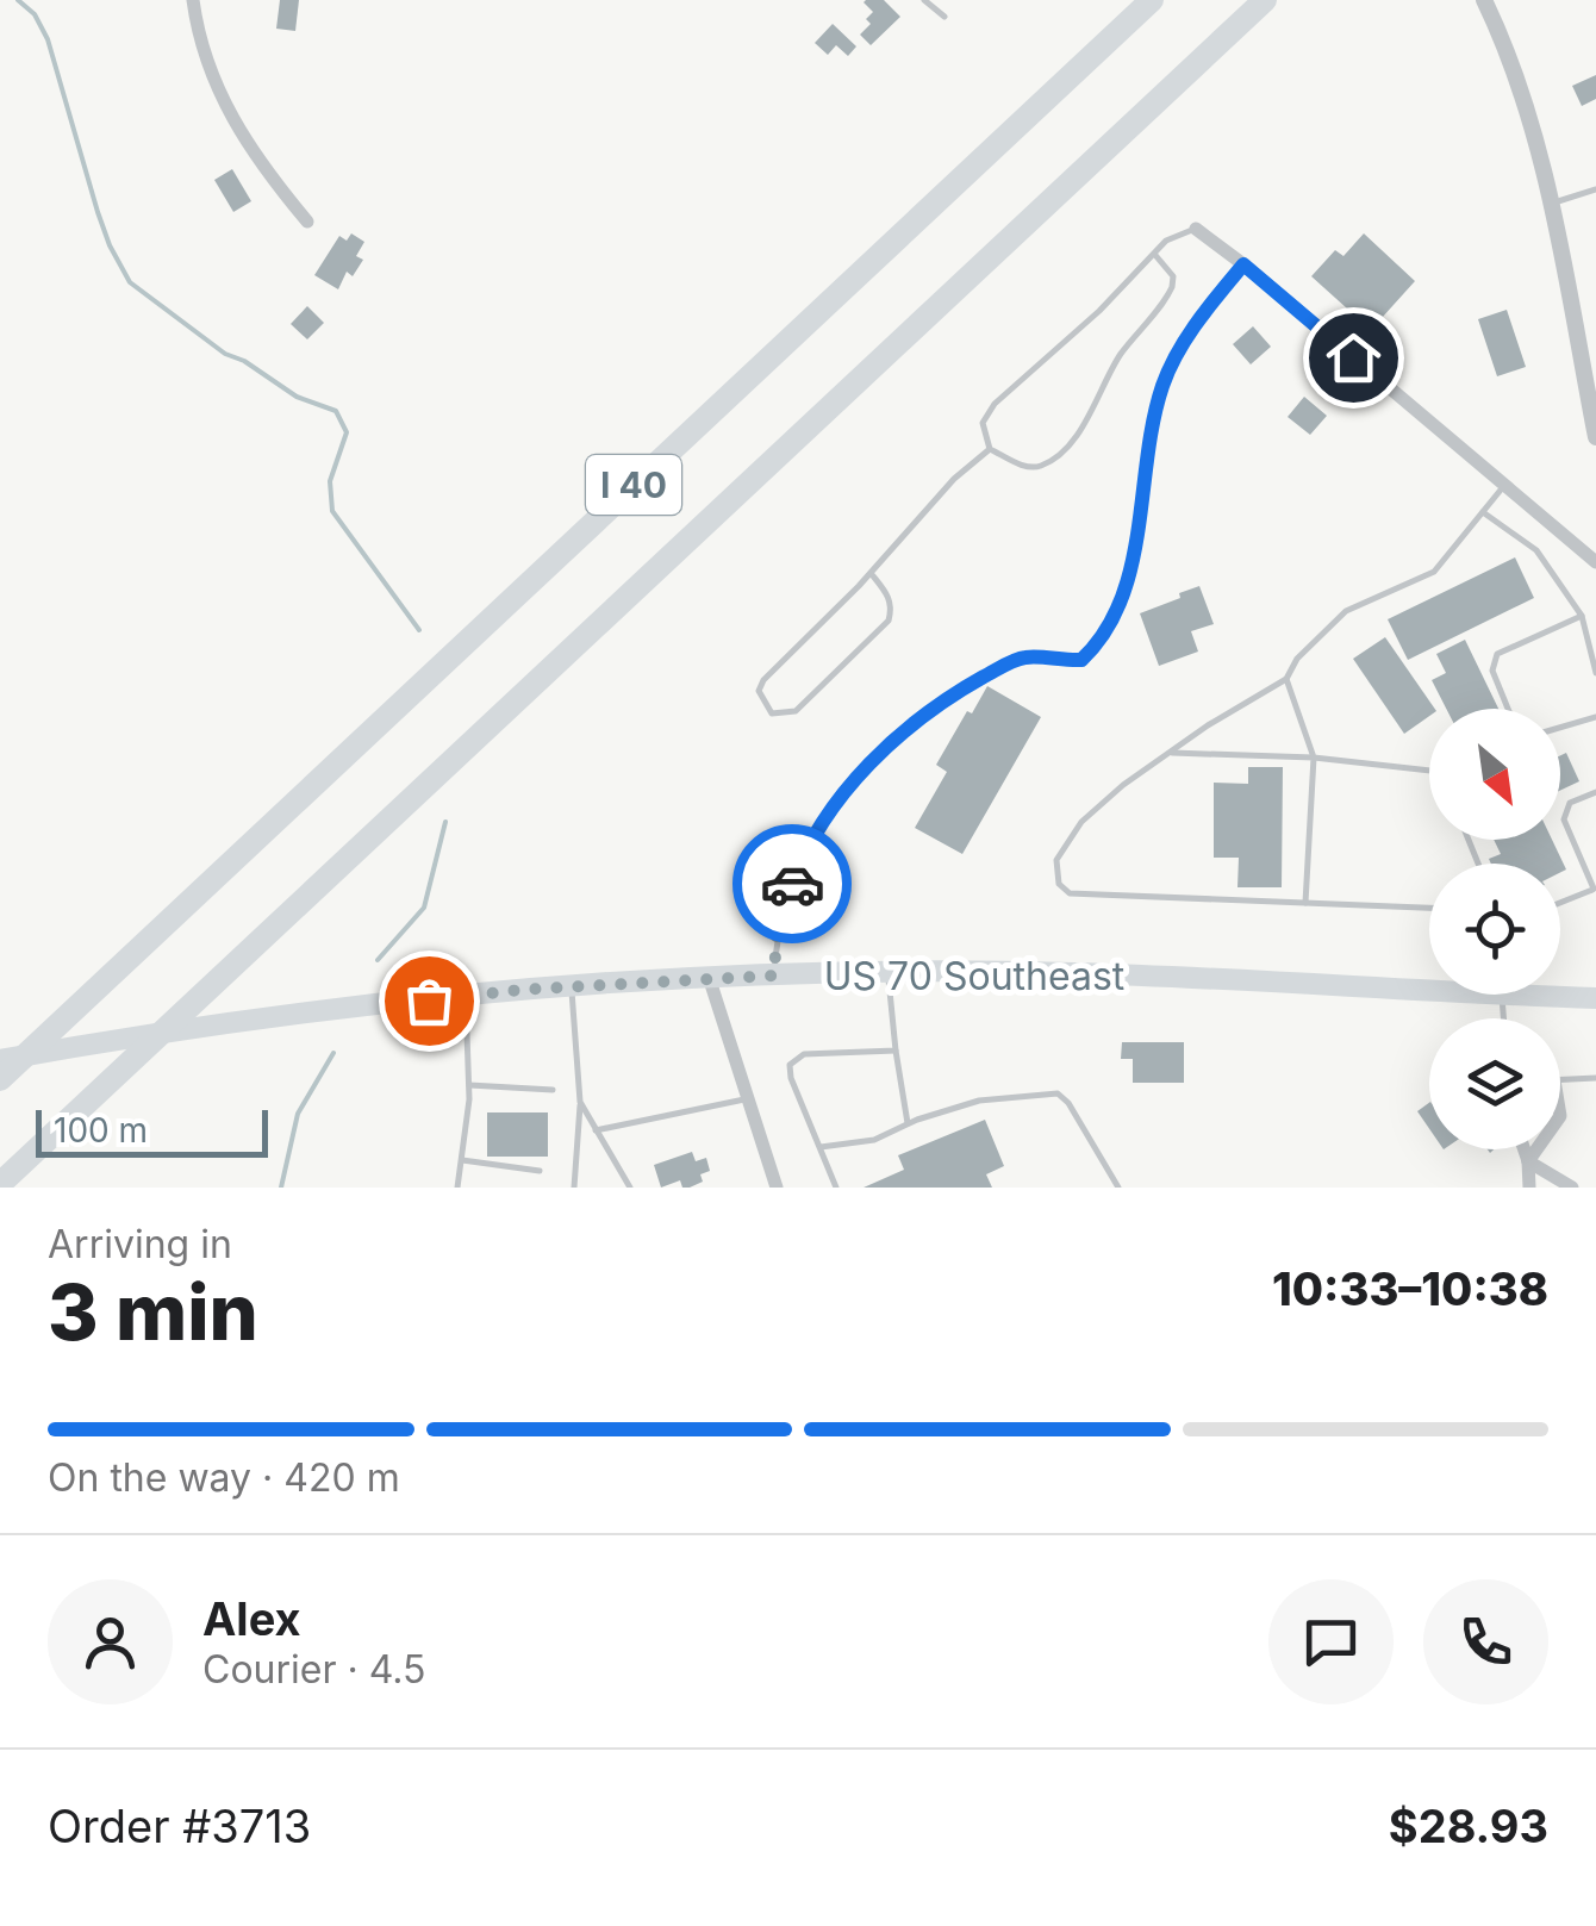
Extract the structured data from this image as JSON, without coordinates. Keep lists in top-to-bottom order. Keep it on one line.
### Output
{"streets":{"highway":["I 40"],"main road":["US 70 Southeast"]},"scale_bar":"100 m","north":"bottom right","page":{"scale":"100 m","heading":["3 min","Arriving in","10:33–10:38"],"panel":["Alex","Courier · 4.5","Order #3713","$28.93"],"bar":"On the way · 420 m"}}
